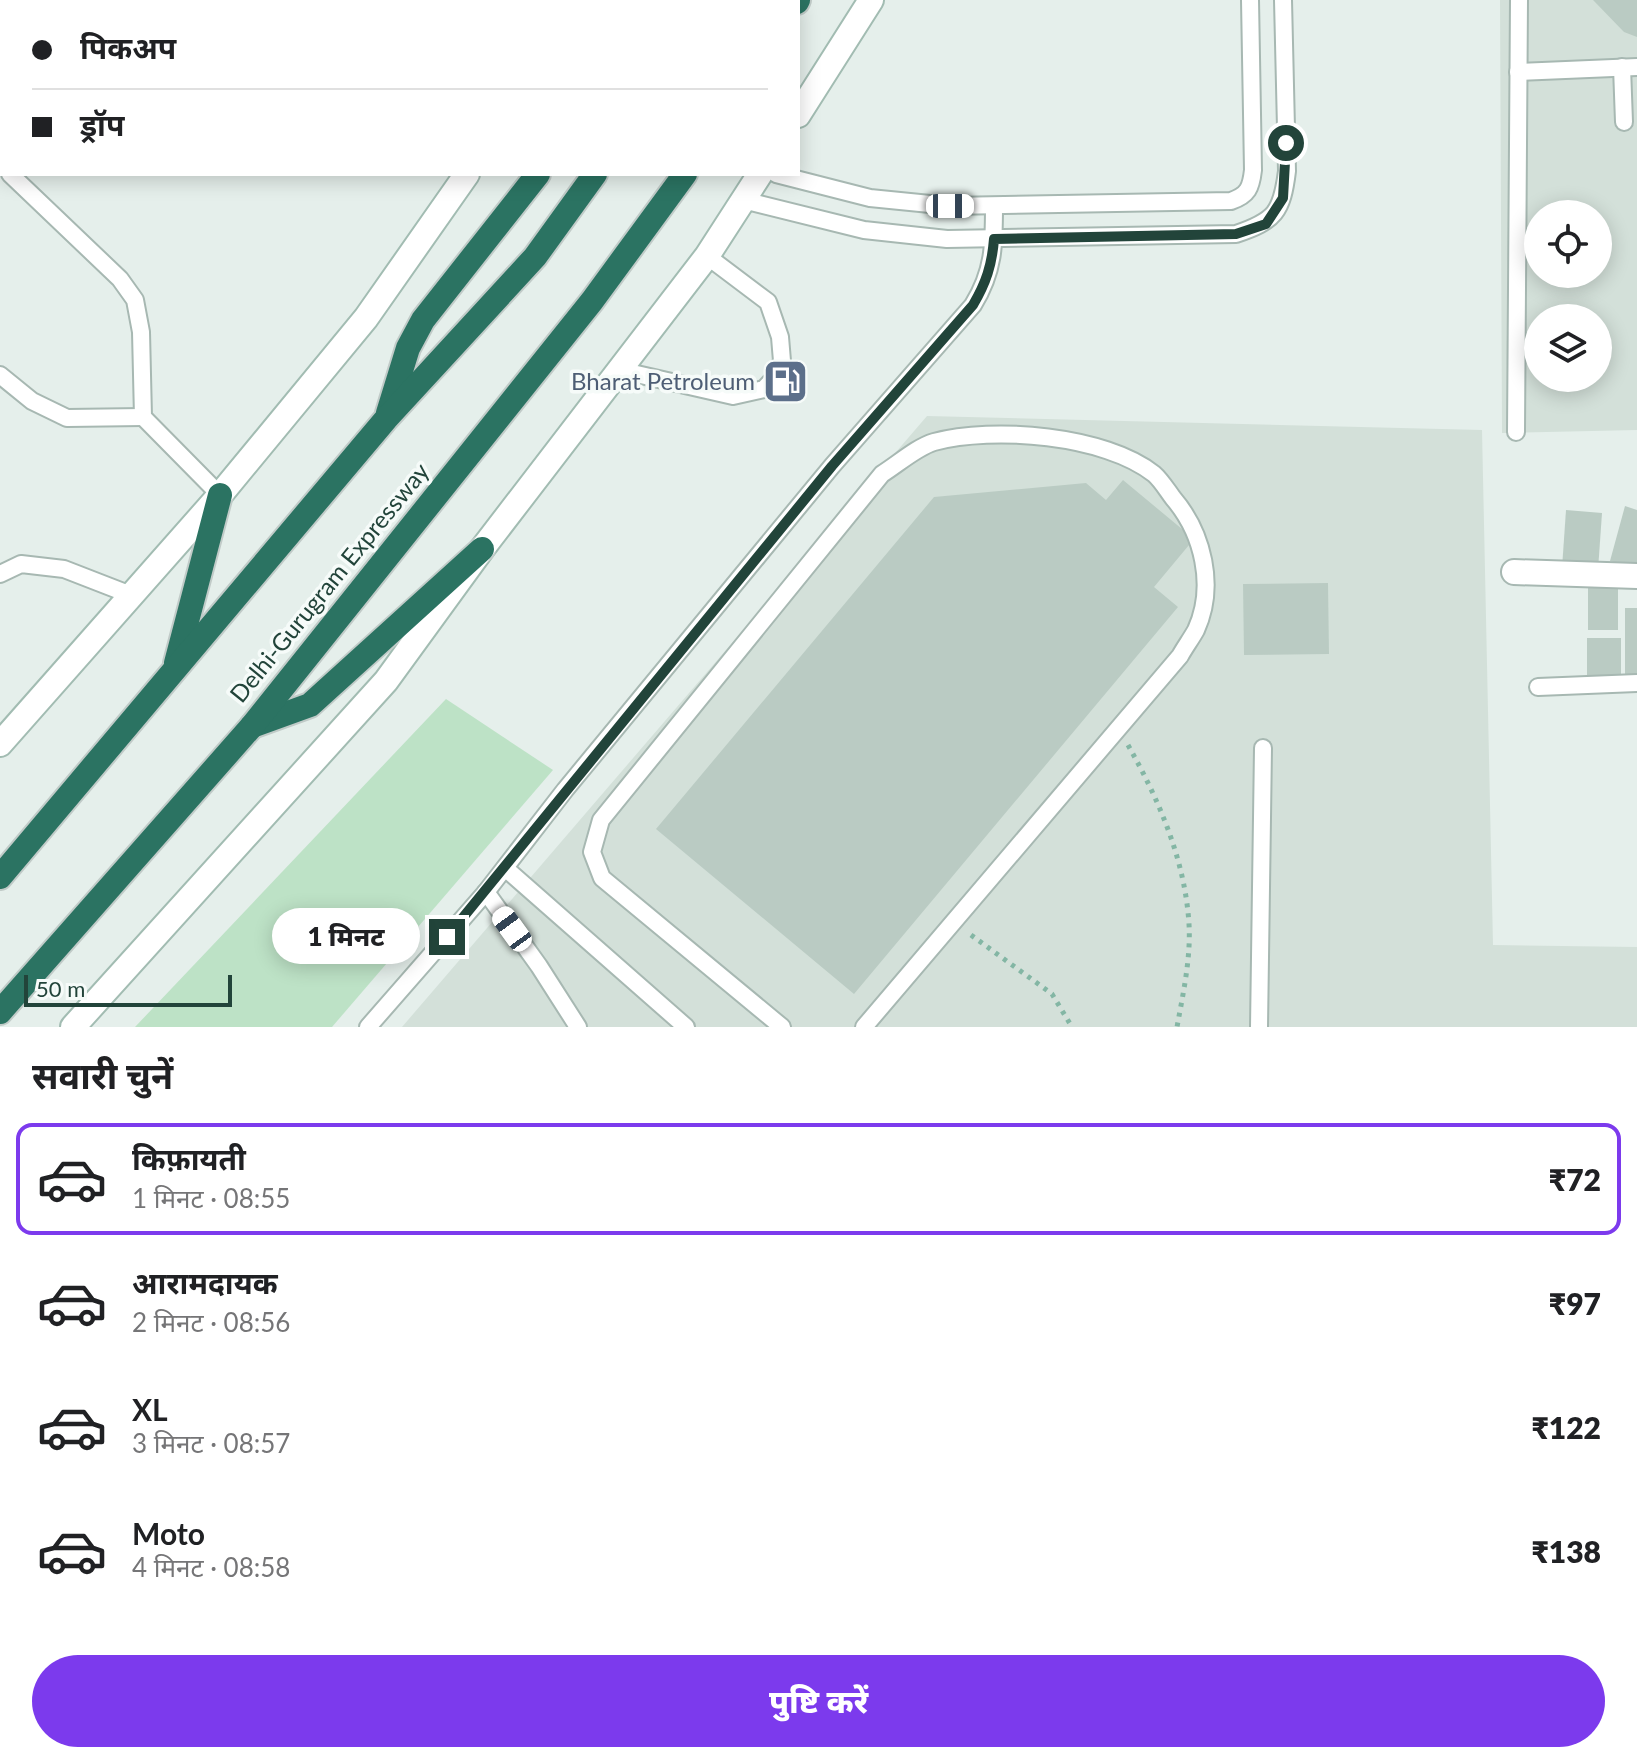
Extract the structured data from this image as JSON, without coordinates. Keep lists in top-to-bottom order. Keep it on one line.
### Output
{"streets":{"highway":["Delhi-Gurugram Expressway"]},"places":{"fuel station":["Bharat Petroleum"]},"scale_bar":"50 m","page":{"banner":["पिकअप","ड्रॉप"],"bubble":"1 मिनट","scale":"50 m","heading":"सवारी चुनें","list":[{"name":"किफ़ायती","note":"1 मिनट · 08:55","value":"₹72"},{"name":"आरामदायक","note":"2 मिनट · 08:56","value":"₹97"},{"name":"XL","note":"3 मिनट · 08:57","value":"₹122"},{"name":"Moto","note":"4 मिनट · 08:58","value":"₹138"}],"buttons":"पुष्टि करें"}}
